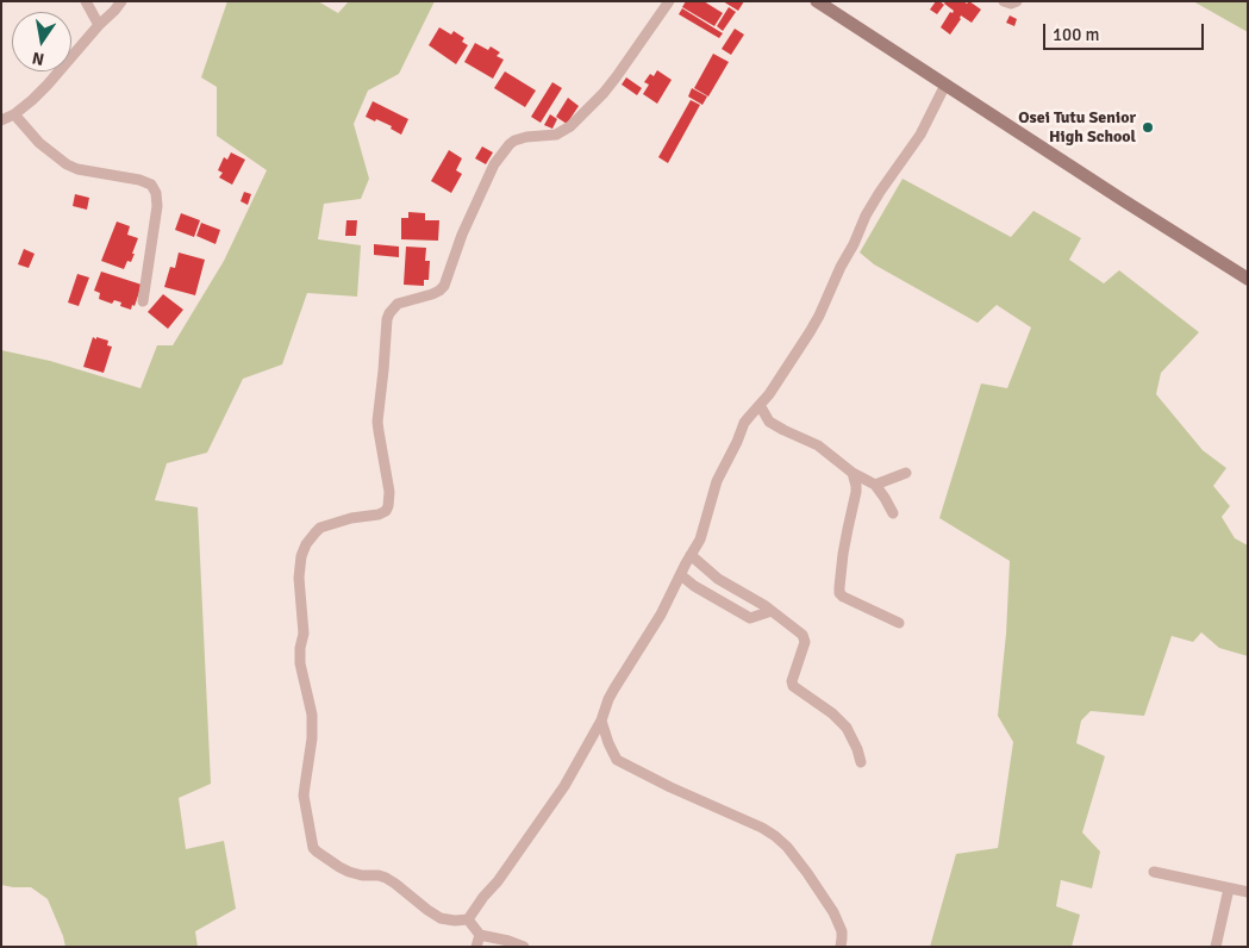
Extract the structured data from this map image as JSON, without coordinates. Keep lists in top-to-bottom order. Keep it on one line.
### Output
{"places":["Osei Tutu Senior High School"],"scale_bar":"100 m","north":"bottom"}
